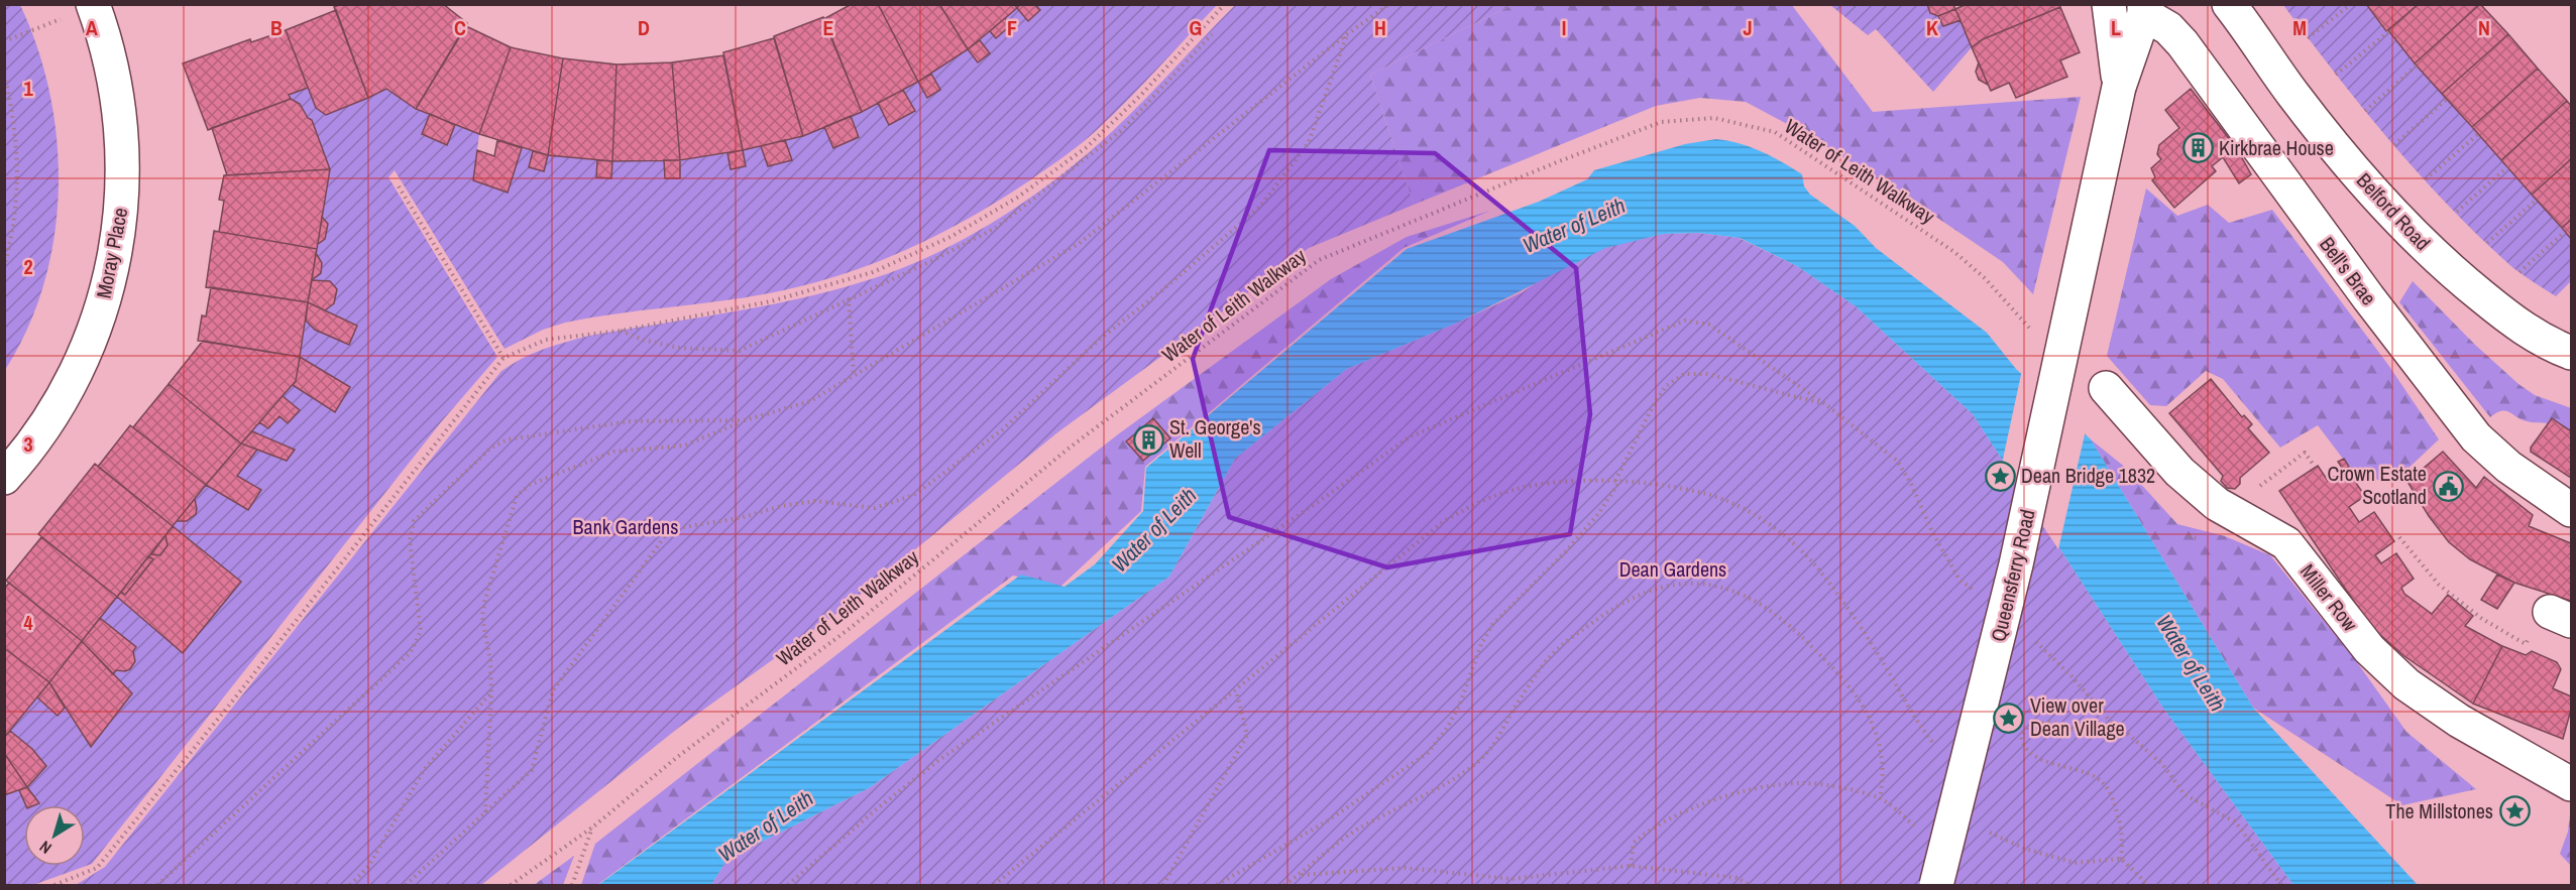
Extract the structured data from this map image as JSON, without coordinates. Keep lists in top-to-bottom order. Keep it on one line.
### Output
{"streets":{"street":["Belford Road","Moray Place","Bell's Brae","Queensferry Road","Miller Row"],"path":["Water of Leith Walkway"]},"water":["Water of Leith"],"parks":["Bank Gardens","Dean Gardens"],"places":{"building":["Kirkbrae House","St. George's Well"],"place":["Dean Bridge 1832","View over Dean Village","The Millstones"],"public building":["Crown Estate Scotland"]},"north":"bottom left","grid":{"columns":["A","B","C","D","E","F","G","H","I","J","K","L","M","N"],"rows":["1","2","3","4"]}}
